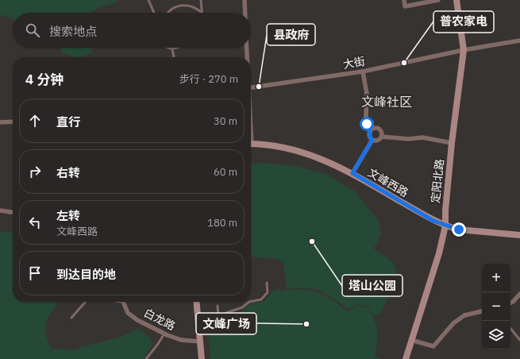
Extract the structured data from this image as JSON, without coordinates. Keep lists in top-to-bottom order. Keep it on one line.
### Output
{"streets":{"main road":["定阳北路","文峰西路"],"street":["大街","白龙路"]},"crossings":[["大街","定阳北路"],["定阳北路","文峰西路"]],"districts":["文峰社区"],"places":["普农家电","县政府","塔山公园","文峰广场"],"page":{"search":"搜索地点","heading":["4 分钟","步行 · 270 m"],"list":[["直行","30 m"],["右转","60 m"],["左转","文峰西路","180 m"],"到达目的地"],"map_buttons":["+","−"]}}
